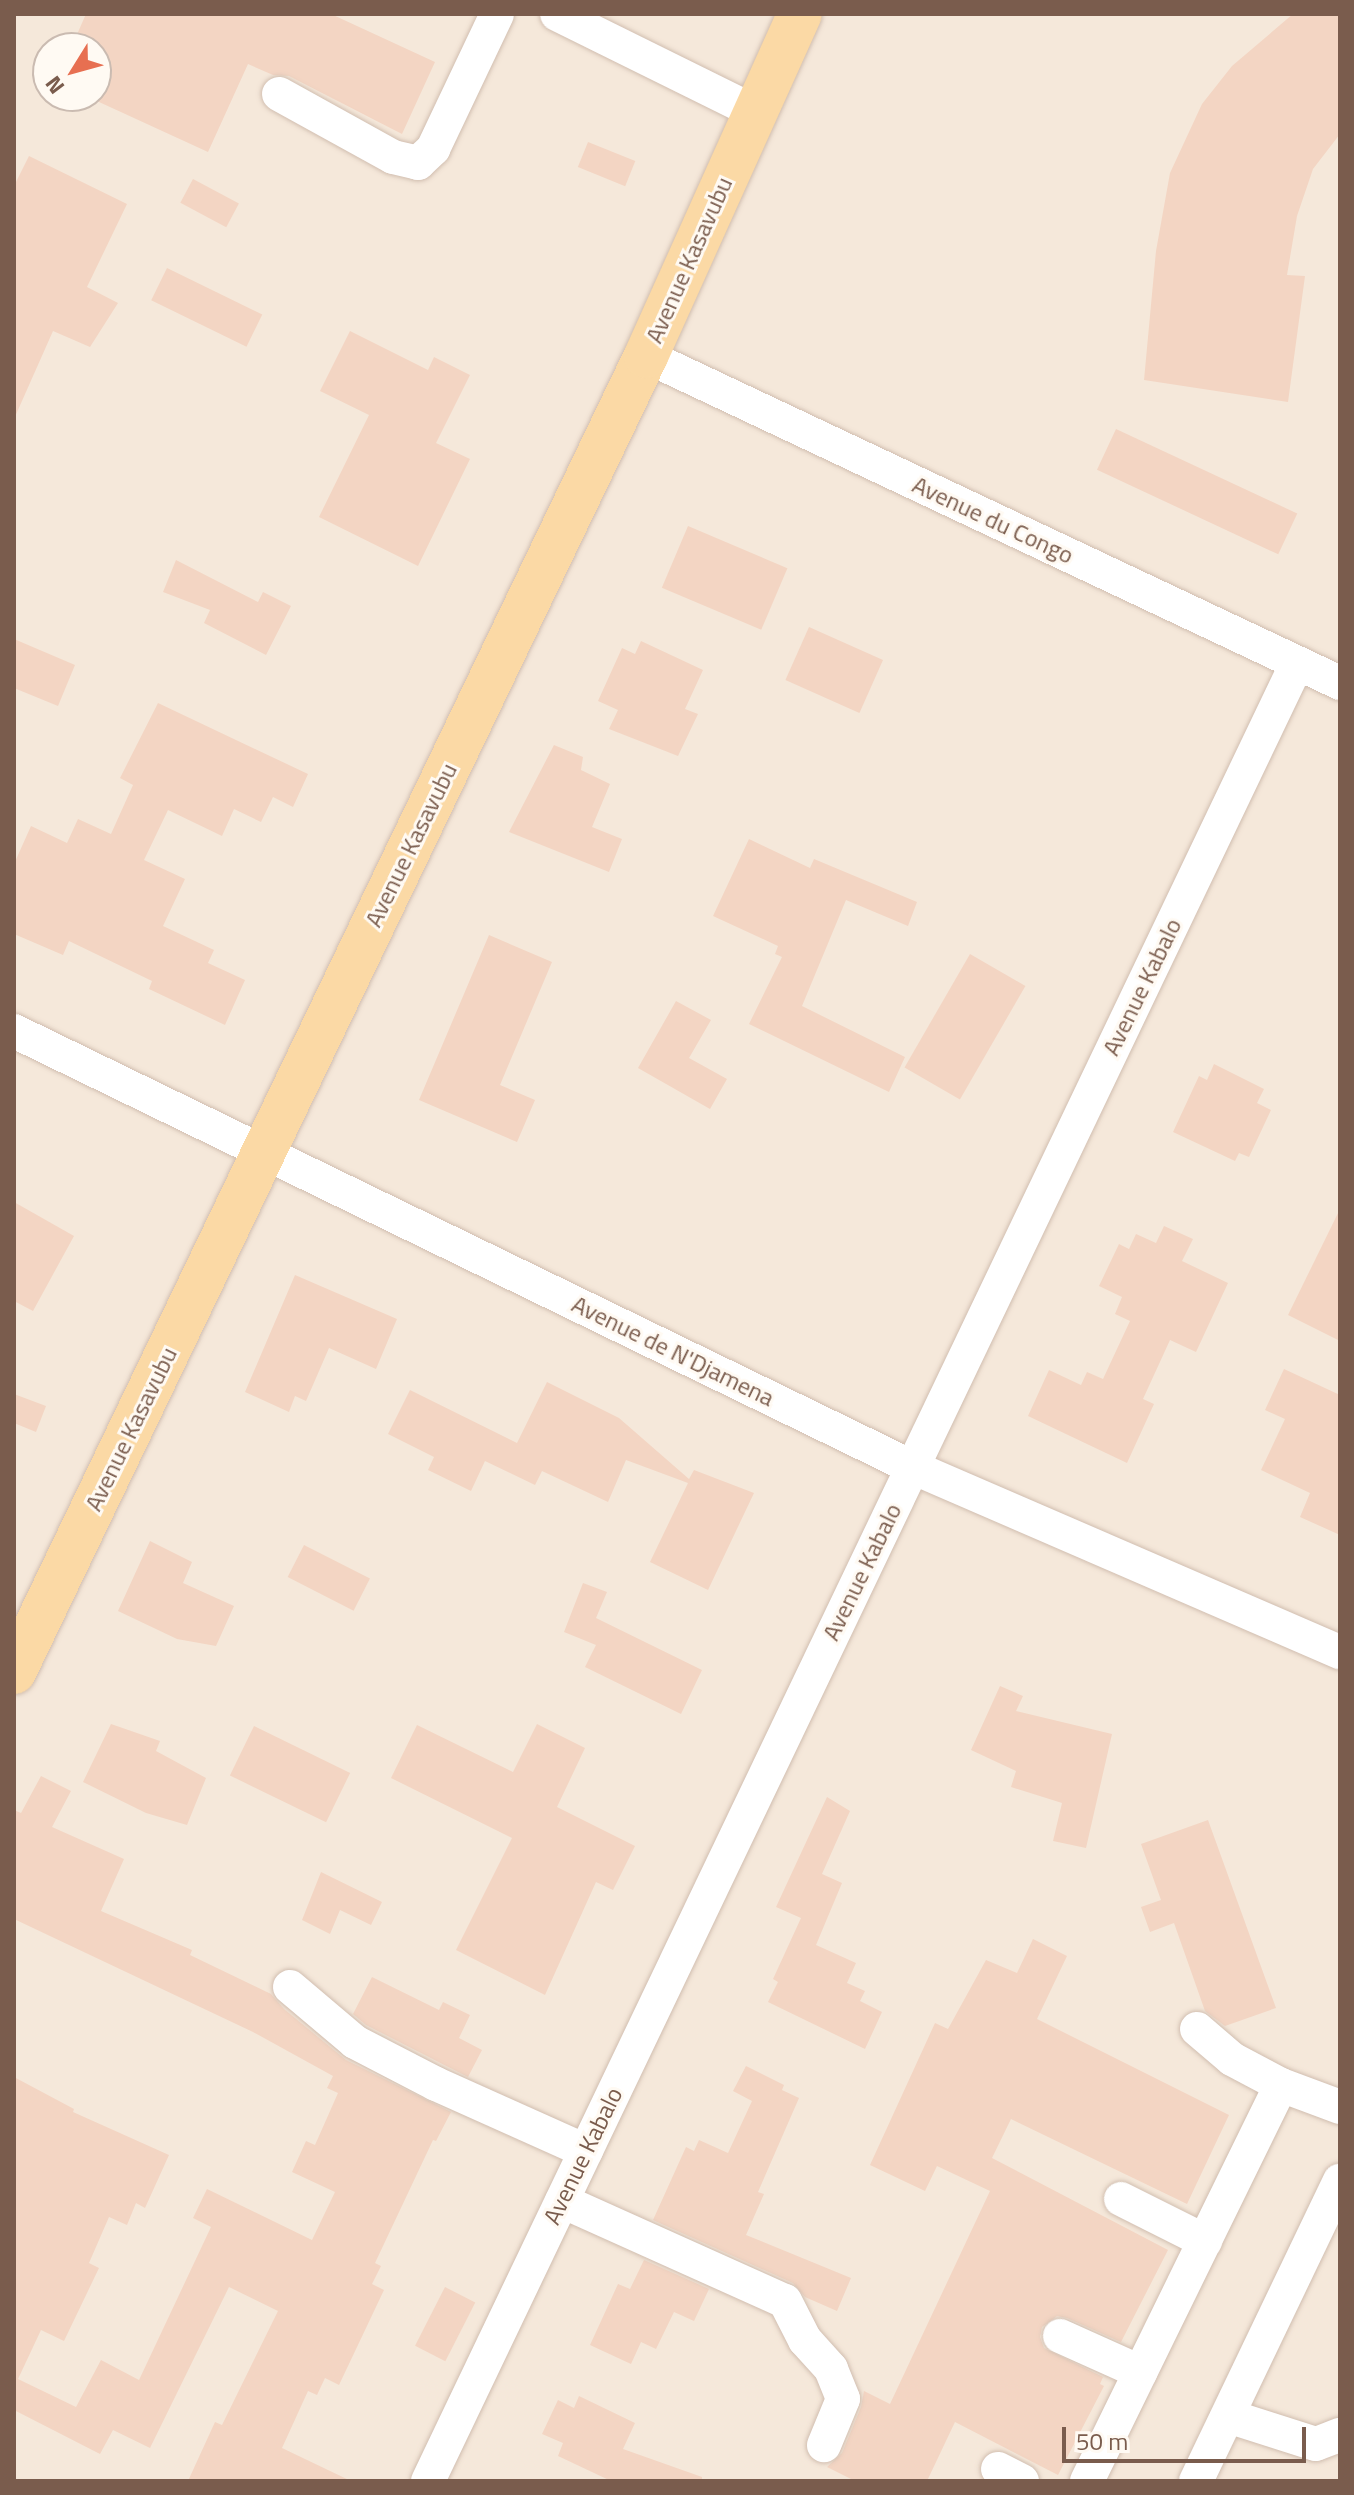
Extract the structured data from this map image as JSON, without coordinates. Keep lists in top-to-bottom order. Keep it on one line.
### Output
{"streets":{"main road":["Avenue Kasavubu"],"street":["Avenue du Congo","Avenue Kabalo","Avenue de N'Djamena"]},"crossings":[["Avenue Kasavubu","Avenue du Congo"],["Avenue Kasavubu","Avenue de N'Djamena"],["Avenue du Congo","Avenue Kabalo"],["Avenue Kabalo","Avenue de N'Djamena"]],"scale_bar":"50 m","north":"bottom left"}
